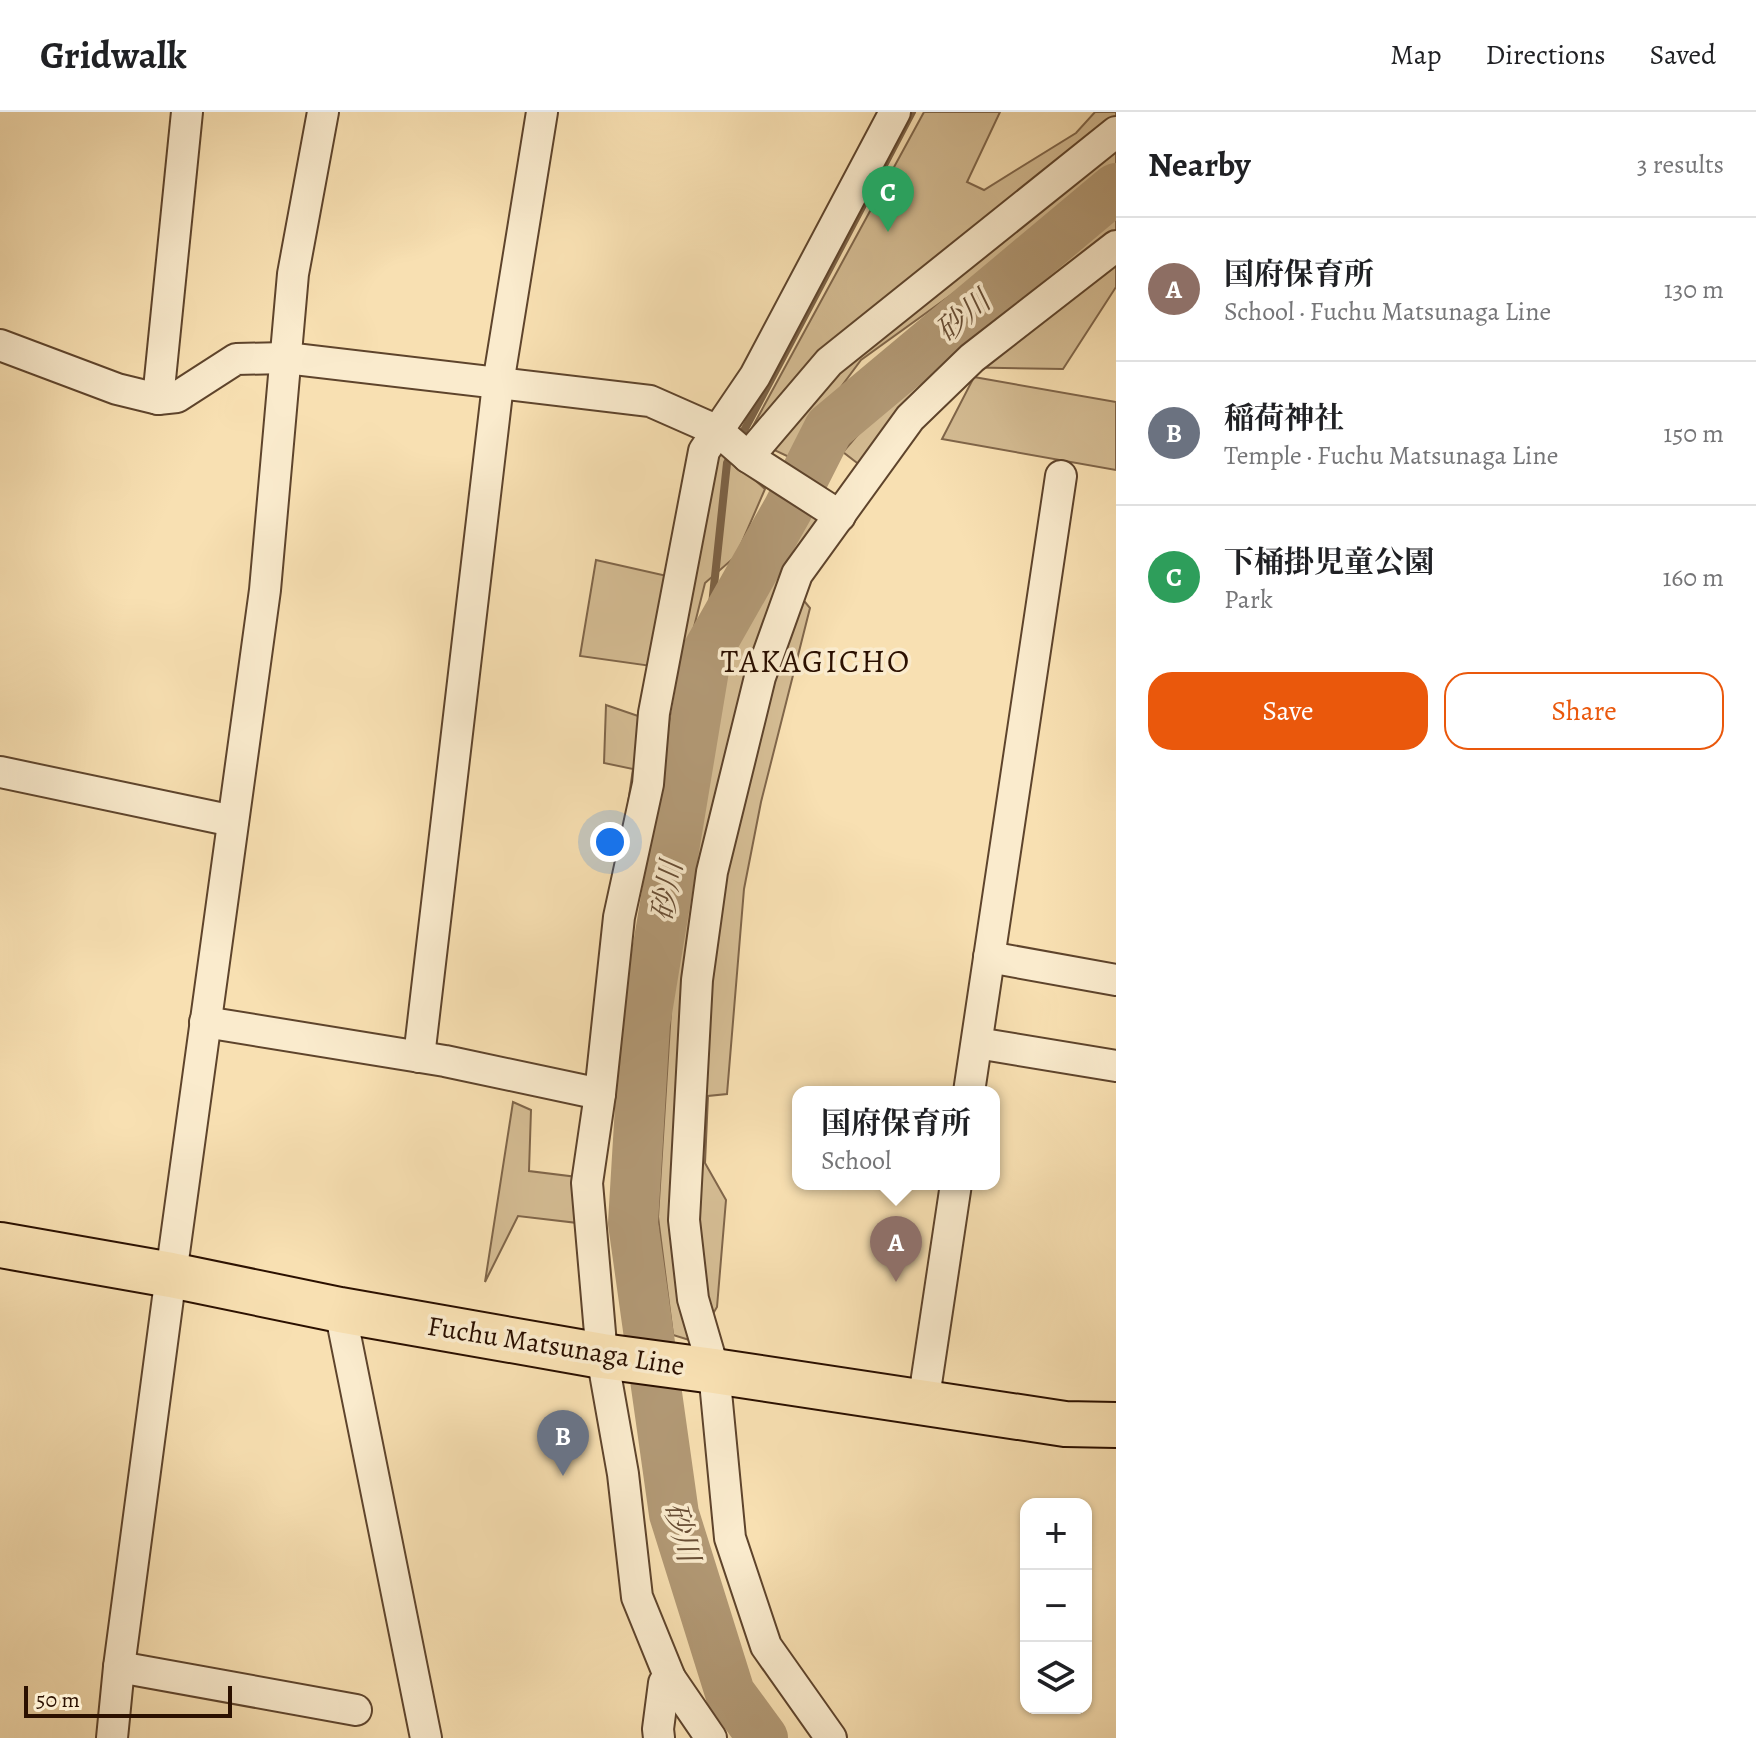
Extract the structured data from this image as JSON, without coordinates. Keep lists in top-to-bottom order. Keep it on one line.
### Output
{"streets":{"main road":["Fuchu Matsunaga Line"]},"districts":["TAKAGICHO"],"water":["砂川"],"scale_bar":"50 m","page":{"header":"Gridwalk","nav":["Map","Directions","Saved"],"heading":["Nearby","3 results"],"pins":["C","A","B"],"list":[{"mark":"A","name":"国府保育所","note":"School · Fuchu Matsunaga Line","value":"130 m"},{"mark":"B","name":"稲荷神社","note":"Temple · Fuchu Matsunaga Line","value":"150 m"},{"mark":"C","name":"下桶掛児童公園","note":"Park","value":"160 m"}],"buttons":["Save","Share"],"popup":["国府保育所","School"],"map_buttons":["+","−"],"scale":"50 m"}}
